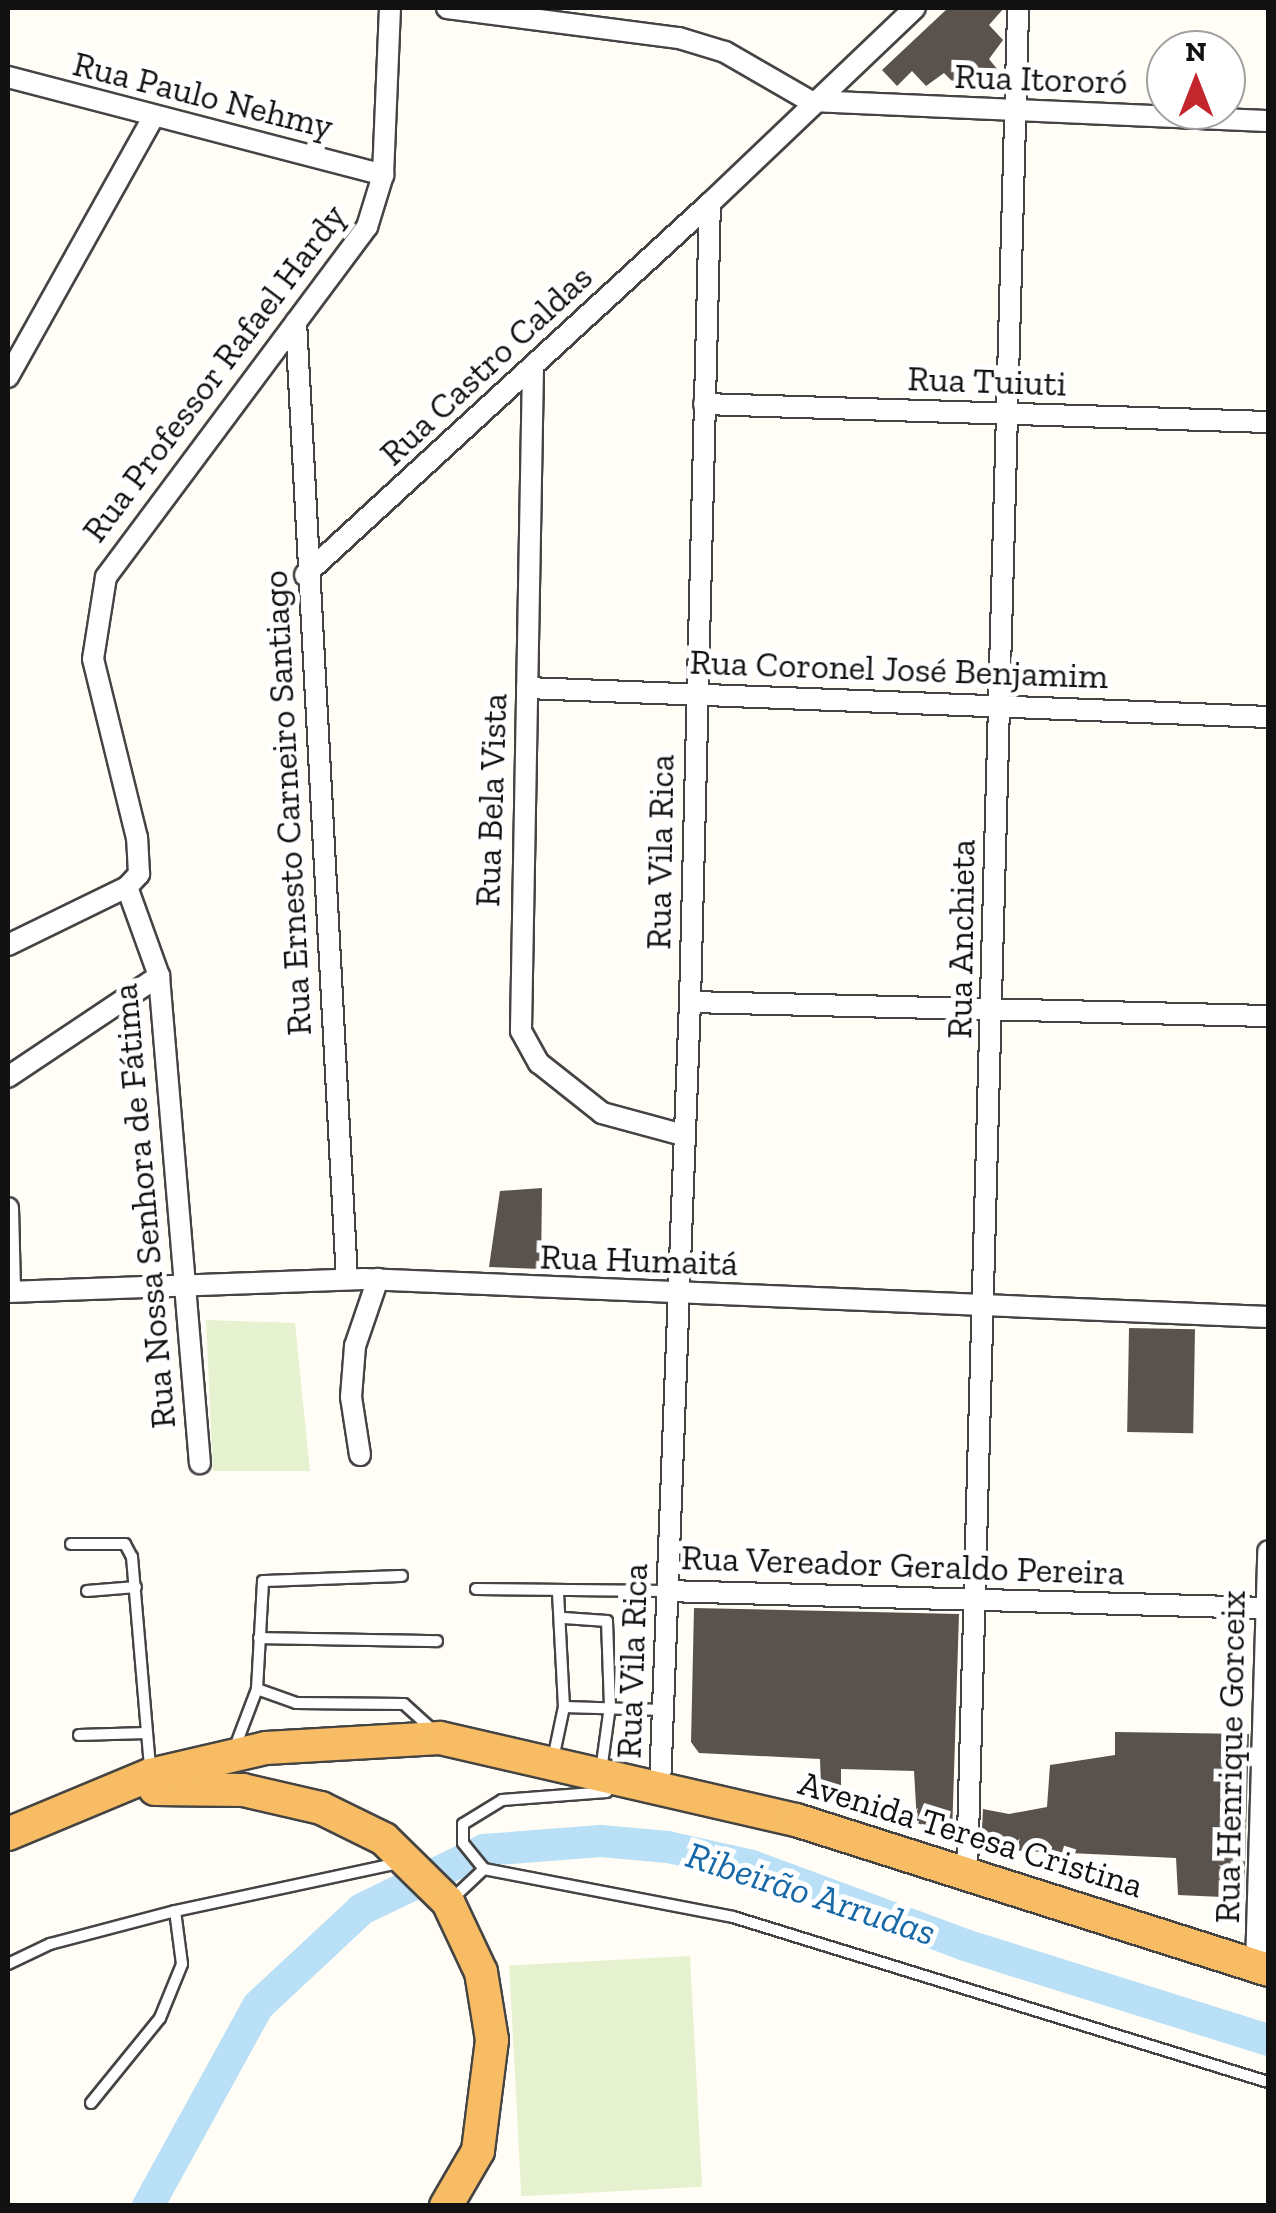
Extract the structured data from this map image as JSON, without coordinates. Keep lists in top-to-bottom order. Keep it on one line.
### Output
{"streets":{"highway":["Avenida Teresa Cristina"],"street":["Rua Itororó","Rua Paulo Nehmy","Rua Castro Caldas","Rua Professor Rafael Hardy","Rua Tuiuti","Rua Coronel José Benjamim","Rua Bela Vista","Rua Ernesto Carneiro Santiago","Rua Vila Rica","Rua Anchieta","Rua Nossa Senhora de Fátima","Rua Humaitá","Rua Vereador Geraldo Pereira","Rua Henrique Gorceix"]},"crossings":[["Rua Itororó","Rua Anchieta"],["Rua Paulo Nehmy","Rua Professor Rafael Hardy"],["Rua Castro Caldas","Rua Bela Vista"],["Rua Castro Caldas","Rua Ernesto Carneiro Santiago"],["Rua Castro Caldas","Rua Vila Rica"],["Rua Professor Rafael Hardy","Rua Ernesto Carneiro Santiago"],["Rua Professor Rafael Hardy","Rua Nossa Senhora de Fátima"],["Rua Tuiuti","Rua Vila Rica"],["Rua Tuiuti","Rua Anchieta"],["Rua Coronel José Benjamim","Rua Bela Vista"],["Rua Coronel José Benjamim","Rua Vila Rica"],["Rua Coronel José Benjamim","Rua Anchieta"],["Rua Bela Vista","Rua Vila Rica"],["Rua Ernesto Carneiro Santiago","Rua Humaitá"],["Rua Vila Rica","Rua Humaitá"],["Rua Vila Rica","Rua Vereador Geraldo Pereira"],["Rua Vila Rica","Avenida Teresa Cristina"],["Rua Anchieta","Rua Humaitá"],["Rua Anchieta","Rua Vereador Geraldo Pereira"],["Rua Anchieta","Avenida Teresa Cristina"],["Rua Nossa Senhora de Fátima","Rua Humaitá"],["Rua Vereador Geraldo Pereira","Rua Henrique Gorceix"],["Rua Henrique Gorceix","Avenida Teresa Cristina"]],"water":["Ribeirão Arrudas"],"north":"top"}
